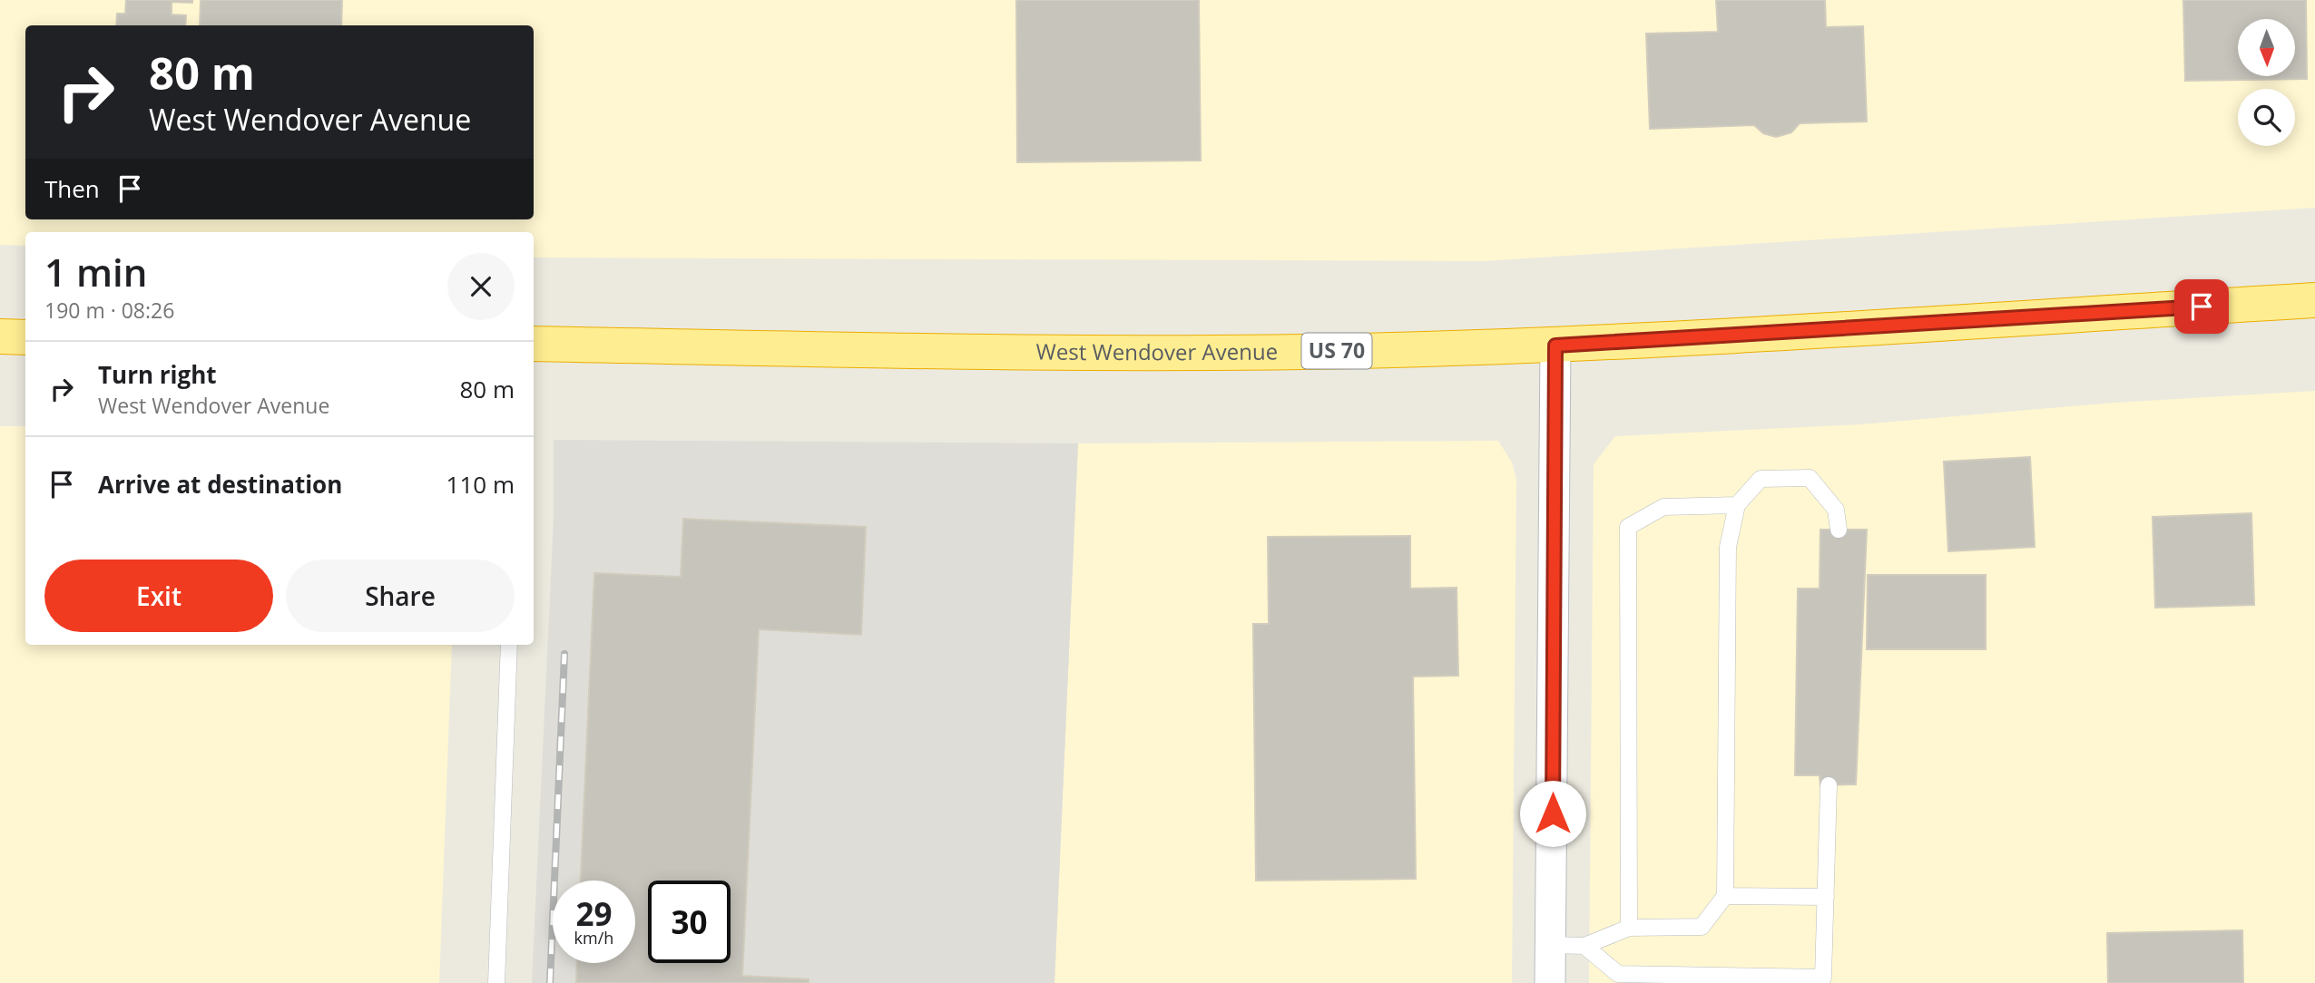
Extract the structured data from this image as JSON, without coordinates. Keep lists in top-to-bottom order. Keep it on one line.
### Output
{"streets":{"highway":["US 70","West Wendover Avenue"]},"north":"bottom","page":{"turn":["80 m","West Wendover Avenue"],"then":"Then","heading":["1 min","190 m · 08:26"],"list":[{"name":"Turn right","note":"West Wendover Avenue","value":"80 m"},{"name":"Arrive at destination","value":"110 m"}],"buttons":["Exit","Share"],"speed":"29 km/h","limit":"30"}}
